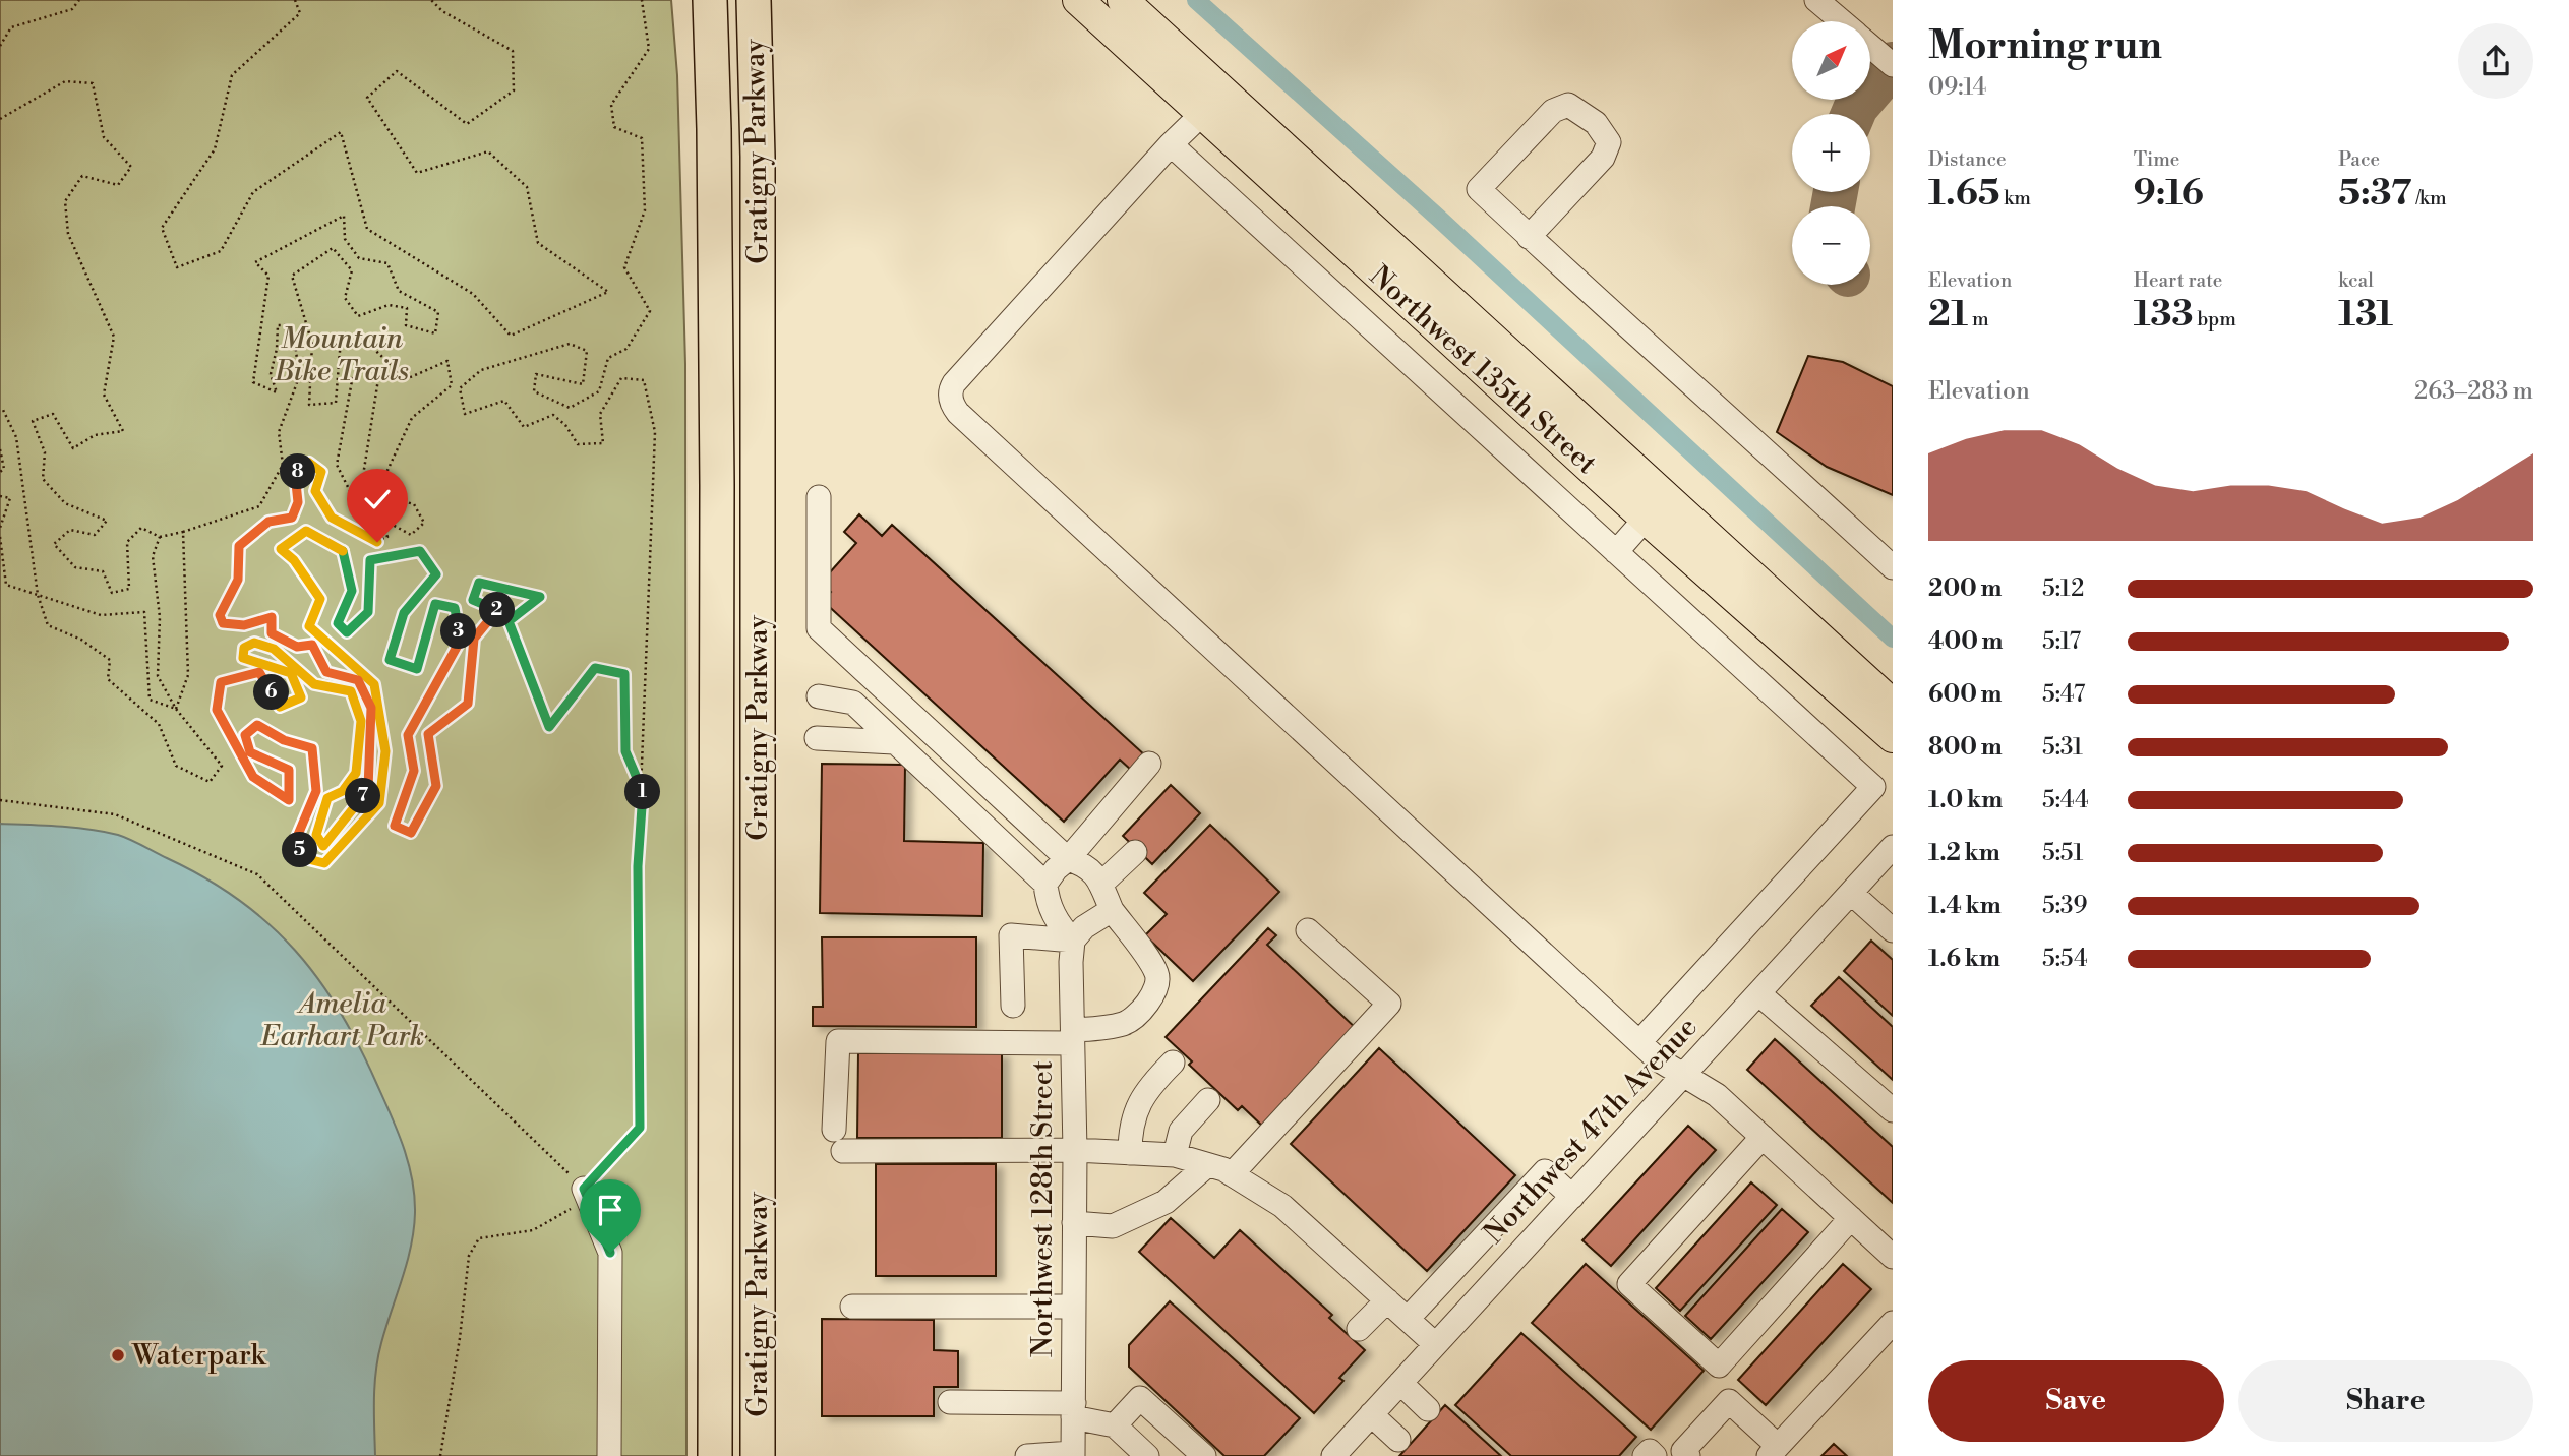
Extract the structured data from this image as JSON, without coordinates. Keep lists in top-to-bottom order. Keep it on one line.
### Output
{"streets":{"highway":["Gratigny Parkway"],"main road":["Northwest 135th Street"],"street":["Northwest 47th Avenue","Northwest 128th Street"]},"parks":["Mountain Bike Trails","Amelia Earhart Park"],"places":["Waterpark"],"north":"top right","page":{"heading":["Morning run","09:14"],"map_buttons":["+","−"],"stats":[["Distance","1.65 km"],["Time","9:16"],["Pace","5:37 /km"],["Elevation","21 m"],["Heart rate","133 bpm"],["kcal","131"]],"chart":["Elevation","263–283 m"],"pins":["8","2","3","6","1","7","5"],"list":[{"name":"200 m","note":"5:12"},{"name":"400 m","note":"5:17"},{"name":"600 m","note":"5:47"},{"name":"800 m","note":"5:31"},{"name":"1.0 km","note":"5:44"},{"name":"1.2 km","note":"5:51"},{"name":"1.4 km","note":"5:39"},{"name":"1.6 km","note":"5:54"}],"buttons":["Save","Share"]}}
